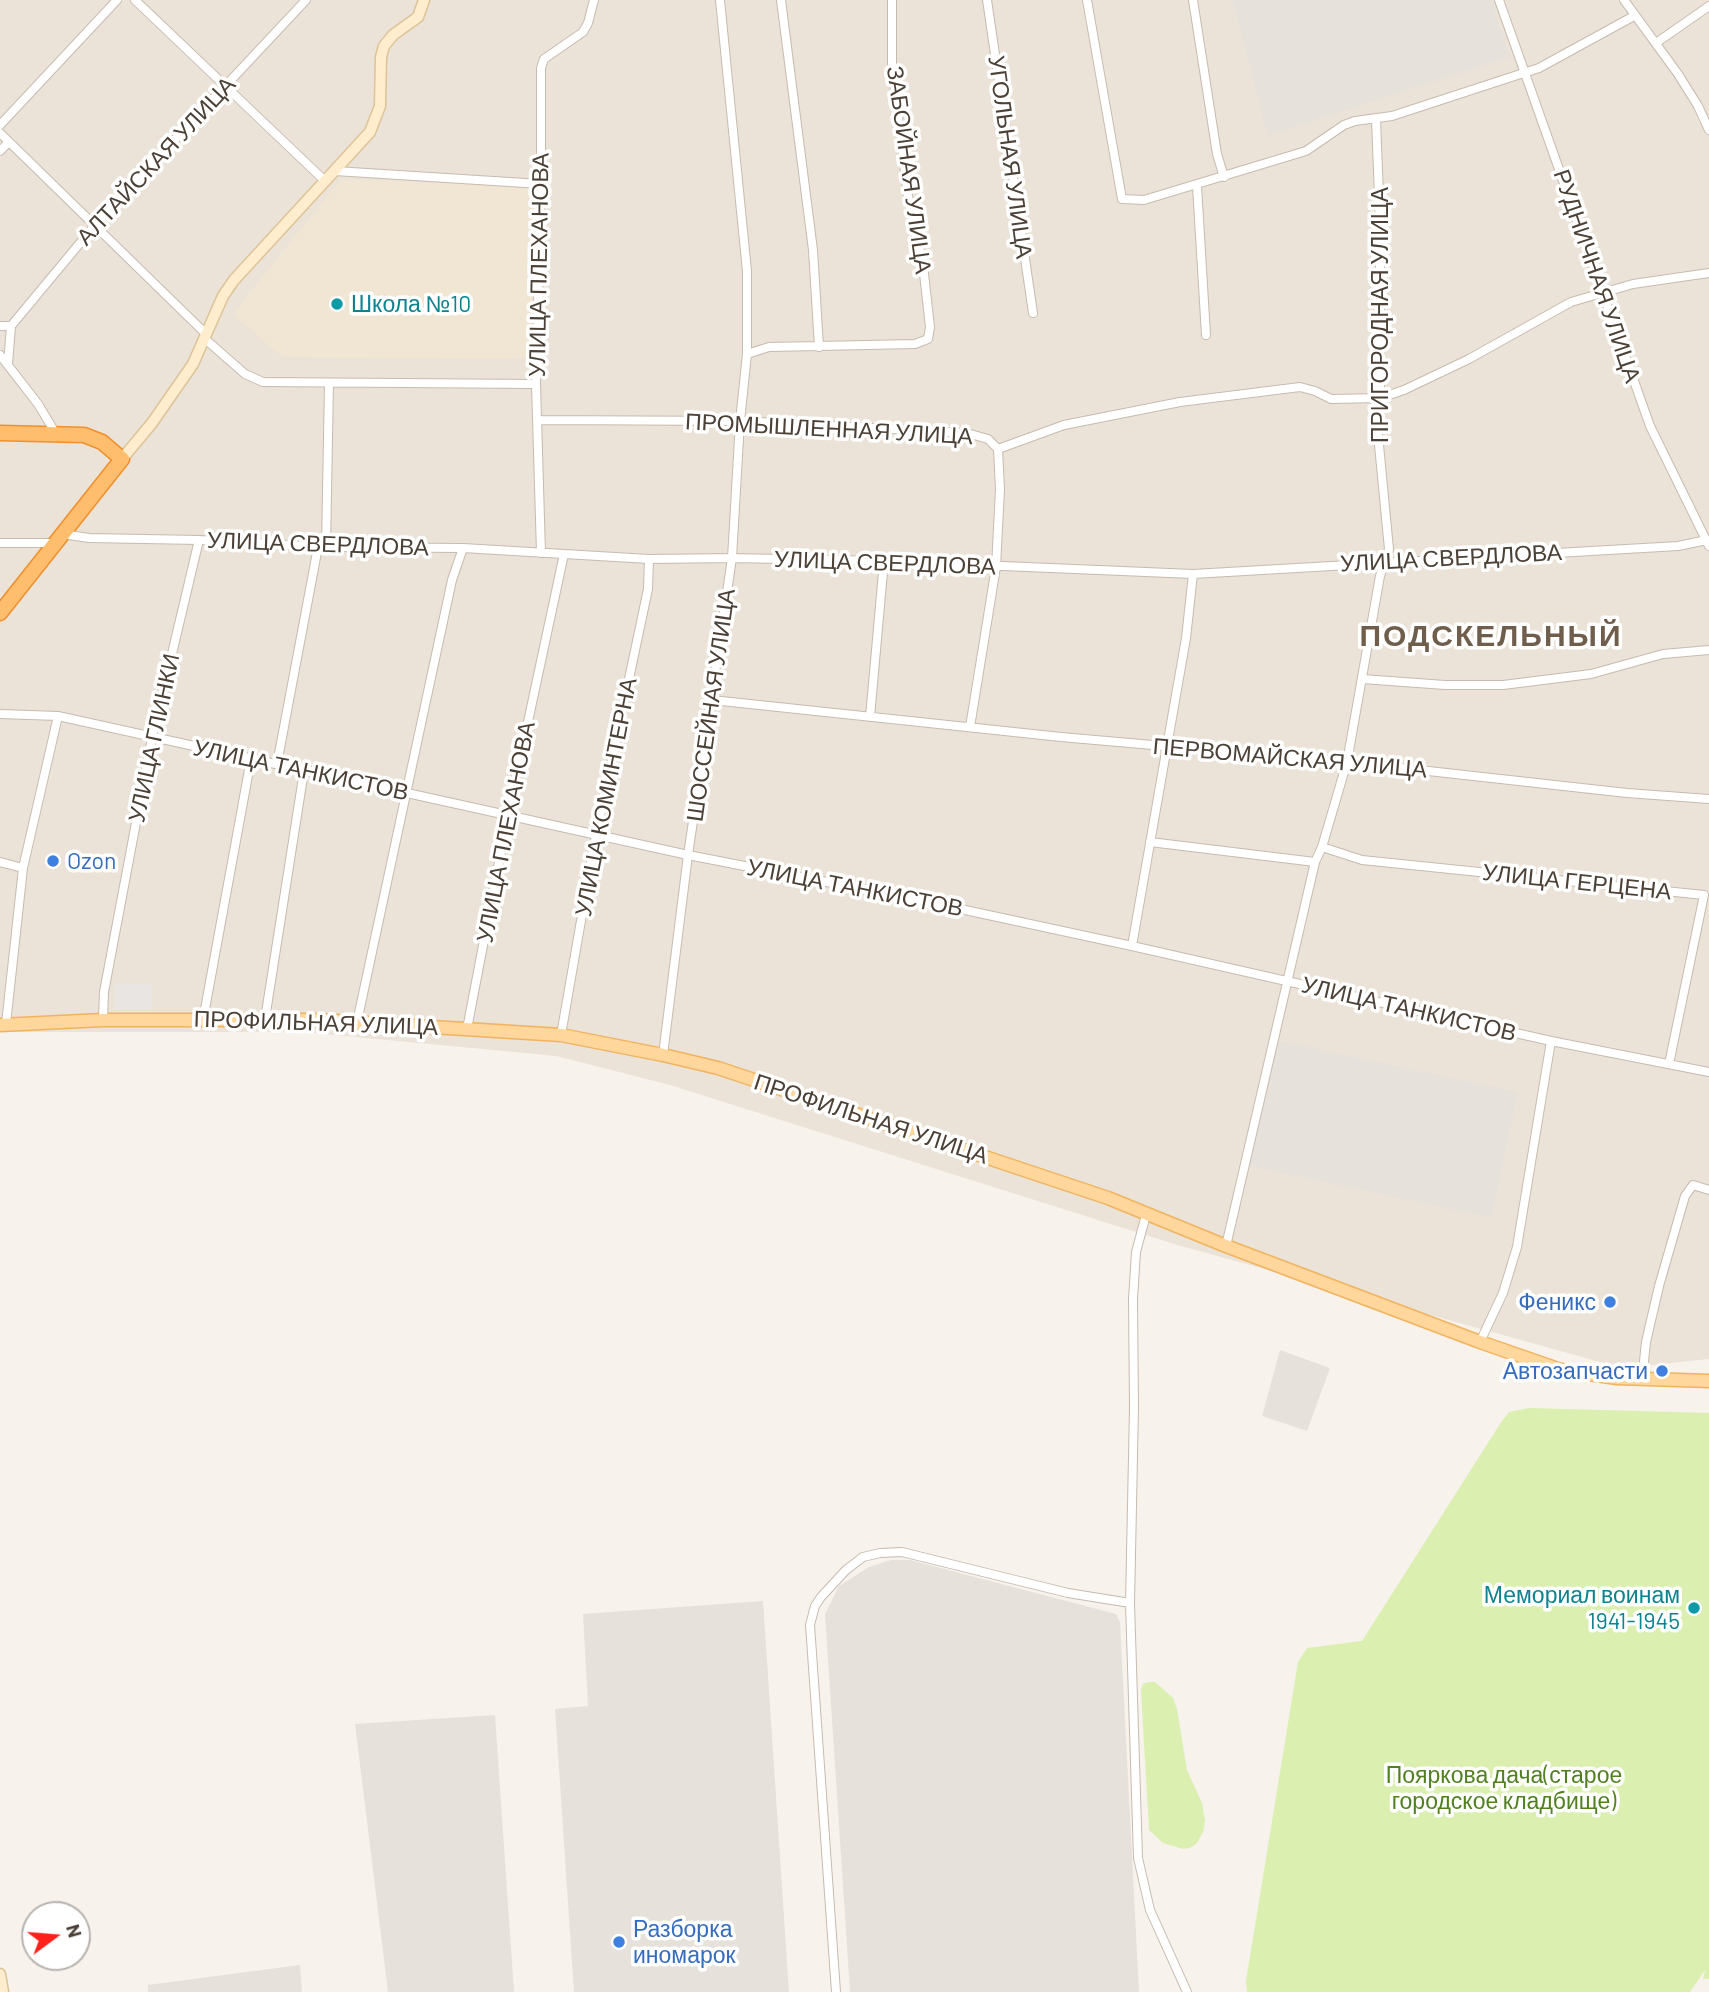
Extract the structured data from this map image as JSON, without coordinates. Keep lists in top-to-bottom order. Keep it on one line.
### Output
{"streets":{"main road":["ПРОФИЛЬНАЯ УЛИЦА"],"street":["УГОЛЬНАЯ УЛИЦА","АЛТАЙСКАЯ УЛИЦА","ЗАБОЙНАЯ УЛИЦА","УЛИЦА ПЛЕХАНОВА","РУДНИЧНАЯ УЛИЦА","ПРИГОРОДНАЯ УЛИЦА","ПРОМЫШЛЕННАЯ УЛИЦА","УЛИЦА СВЕРДЛОВА","ШОССЕЙНАЯ УЛИЦА","УЛИЦА ГЛИНКИ","ПЕРВОМАЙСКАЯ УЛИЦА","УЛИЦА ТАНКИСТОВ","УЛИЦА КОМИНТЕРНА","УЛИЦА ГЕРЦЕНА"]},"crossings":[["УЛИЦА ПЛЕХАНОВА","ПРОМЫШЛЕННАЯ УЛИЦА"],["УЛИЦА ПЛЕХАНОВА","УЛИЦА СВЕРДЛОВА"],["УЛИЦА ПЛЕХАНОВА","УЛИЦА ТАНКИСТОВ"],["УЛИЦА ПЛЕХАНОВА","ПРОФИЛЬНАЯ УЛИЦА"],["РУДНИЧНАЯ УЛИЦА","ПРОМЫШЛЕННАЯ УЛИЦА"],["РУДНИЧНАЯ УЛИЦА","УЛИЦА СВЕРДЛОВА"],["ПРИГОРОДНАЯ УЛИЦА","ПРОМЫШЛЕННАЯ УЛИЦА"],["ПРИГОРОДНАЯ УЛИЦА","УЛИЦА СВЕРДЛОВА"],["ПРИГОРОДНАЯ УЛИЦА","ПЕРВОМАЙСКАЯ УЛИЦА"],["ПРИГОРОДНАЯ УЛИЦА","УЛИЦА ТАНКИСТОВ"],["ПРИГОРОДНАЯ УЛИЦА","УЛИЦА ГЕРЦЕНА"],["ПРИГОРОДНАЯ УЛИЦА","ПРОФИЛЬНАЯ УЛИЦА"],["ПРОМЫШЛЕННАЯ УЛИЦА","ШОССЕЙНАЯ УЛИЦА"],["УЛИЦА СВЕРДЛОВА","ШОССЕЙНАЯ УЛИЦА"],["УЛИЦА СВЕРДЛОВА","УЛИЦА ГЛИНКИ"],["УЛИЦА СВЕРДЛОВА","УЛИЦА КОМИНТЕРНА"],["ШОССЕЙНАЯ УЛИЦА","ПЕРВОМАЙСКАЯ УЛИЦА"],["ШОССЕЙНАЯ УЛИЦА","УЛИЦА ТАНКИСТОВ"],["ШОССЕЙНАЯ УЛИЦА","ПРОФИЛЬНАЯ УЛИЦА"],["УЛИЦА ГЛИНКИ","УЛИЦА ТАНКИСТОВ"],["УЛИЦА ГЛИНКИ","ПРОФИЛЬНАЯ УЛИЦА"],["УЛИЦА ТАНКИСТОВ","УЛИЦА КОМИНТЕРНА"],["УЛИЦА ТАНКИСТОВ","УЛИЦА ГЕРЦЕНА"],["УЛИЦА КОМИНТЕРНА","ПРОФИЛЬНАЯ УЛИЦА"]],"districts":["ПОДСКЕЛЬНЫЙ"],"parks":["Пояркова дача(старое городское кладбище)"],"places":["Школа №10","Ozon","Феникс","Автозапчасти","Мемориал воинам 1941-1945","Разборка иномарок"],"north":"right"}
